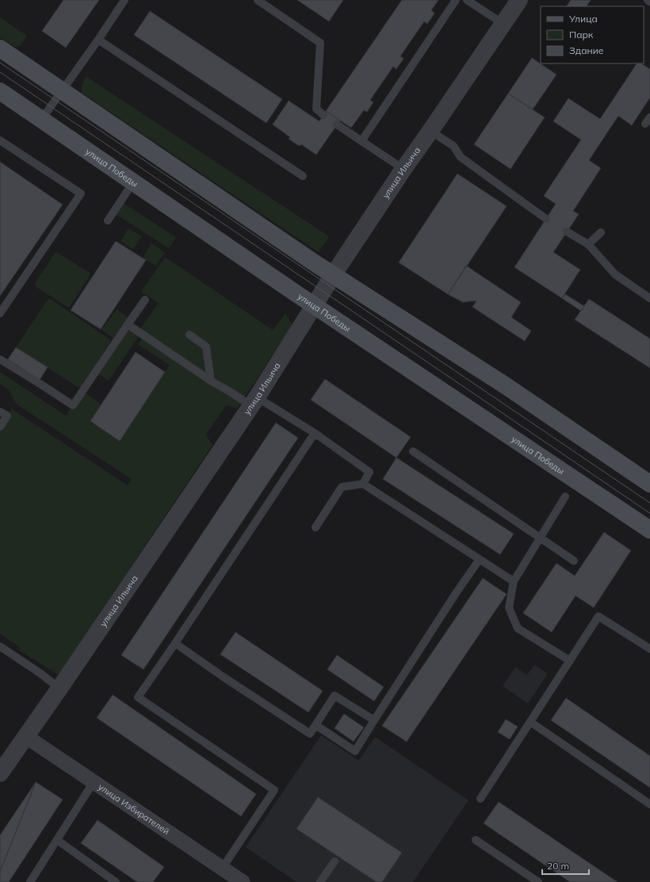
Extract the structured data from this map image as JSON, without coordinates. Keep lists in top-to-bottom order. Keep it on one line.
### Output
{"streets":{"main road":["улица Победы"],"street":["улица Ильича","улица Избирателей"]},"crossings":[["улица Победы","улица Ильича"],["улица Ильича","улица Избирателей"]],"legend":["Улица","Парк","Здание"],"scale_bar":"20 m"}
